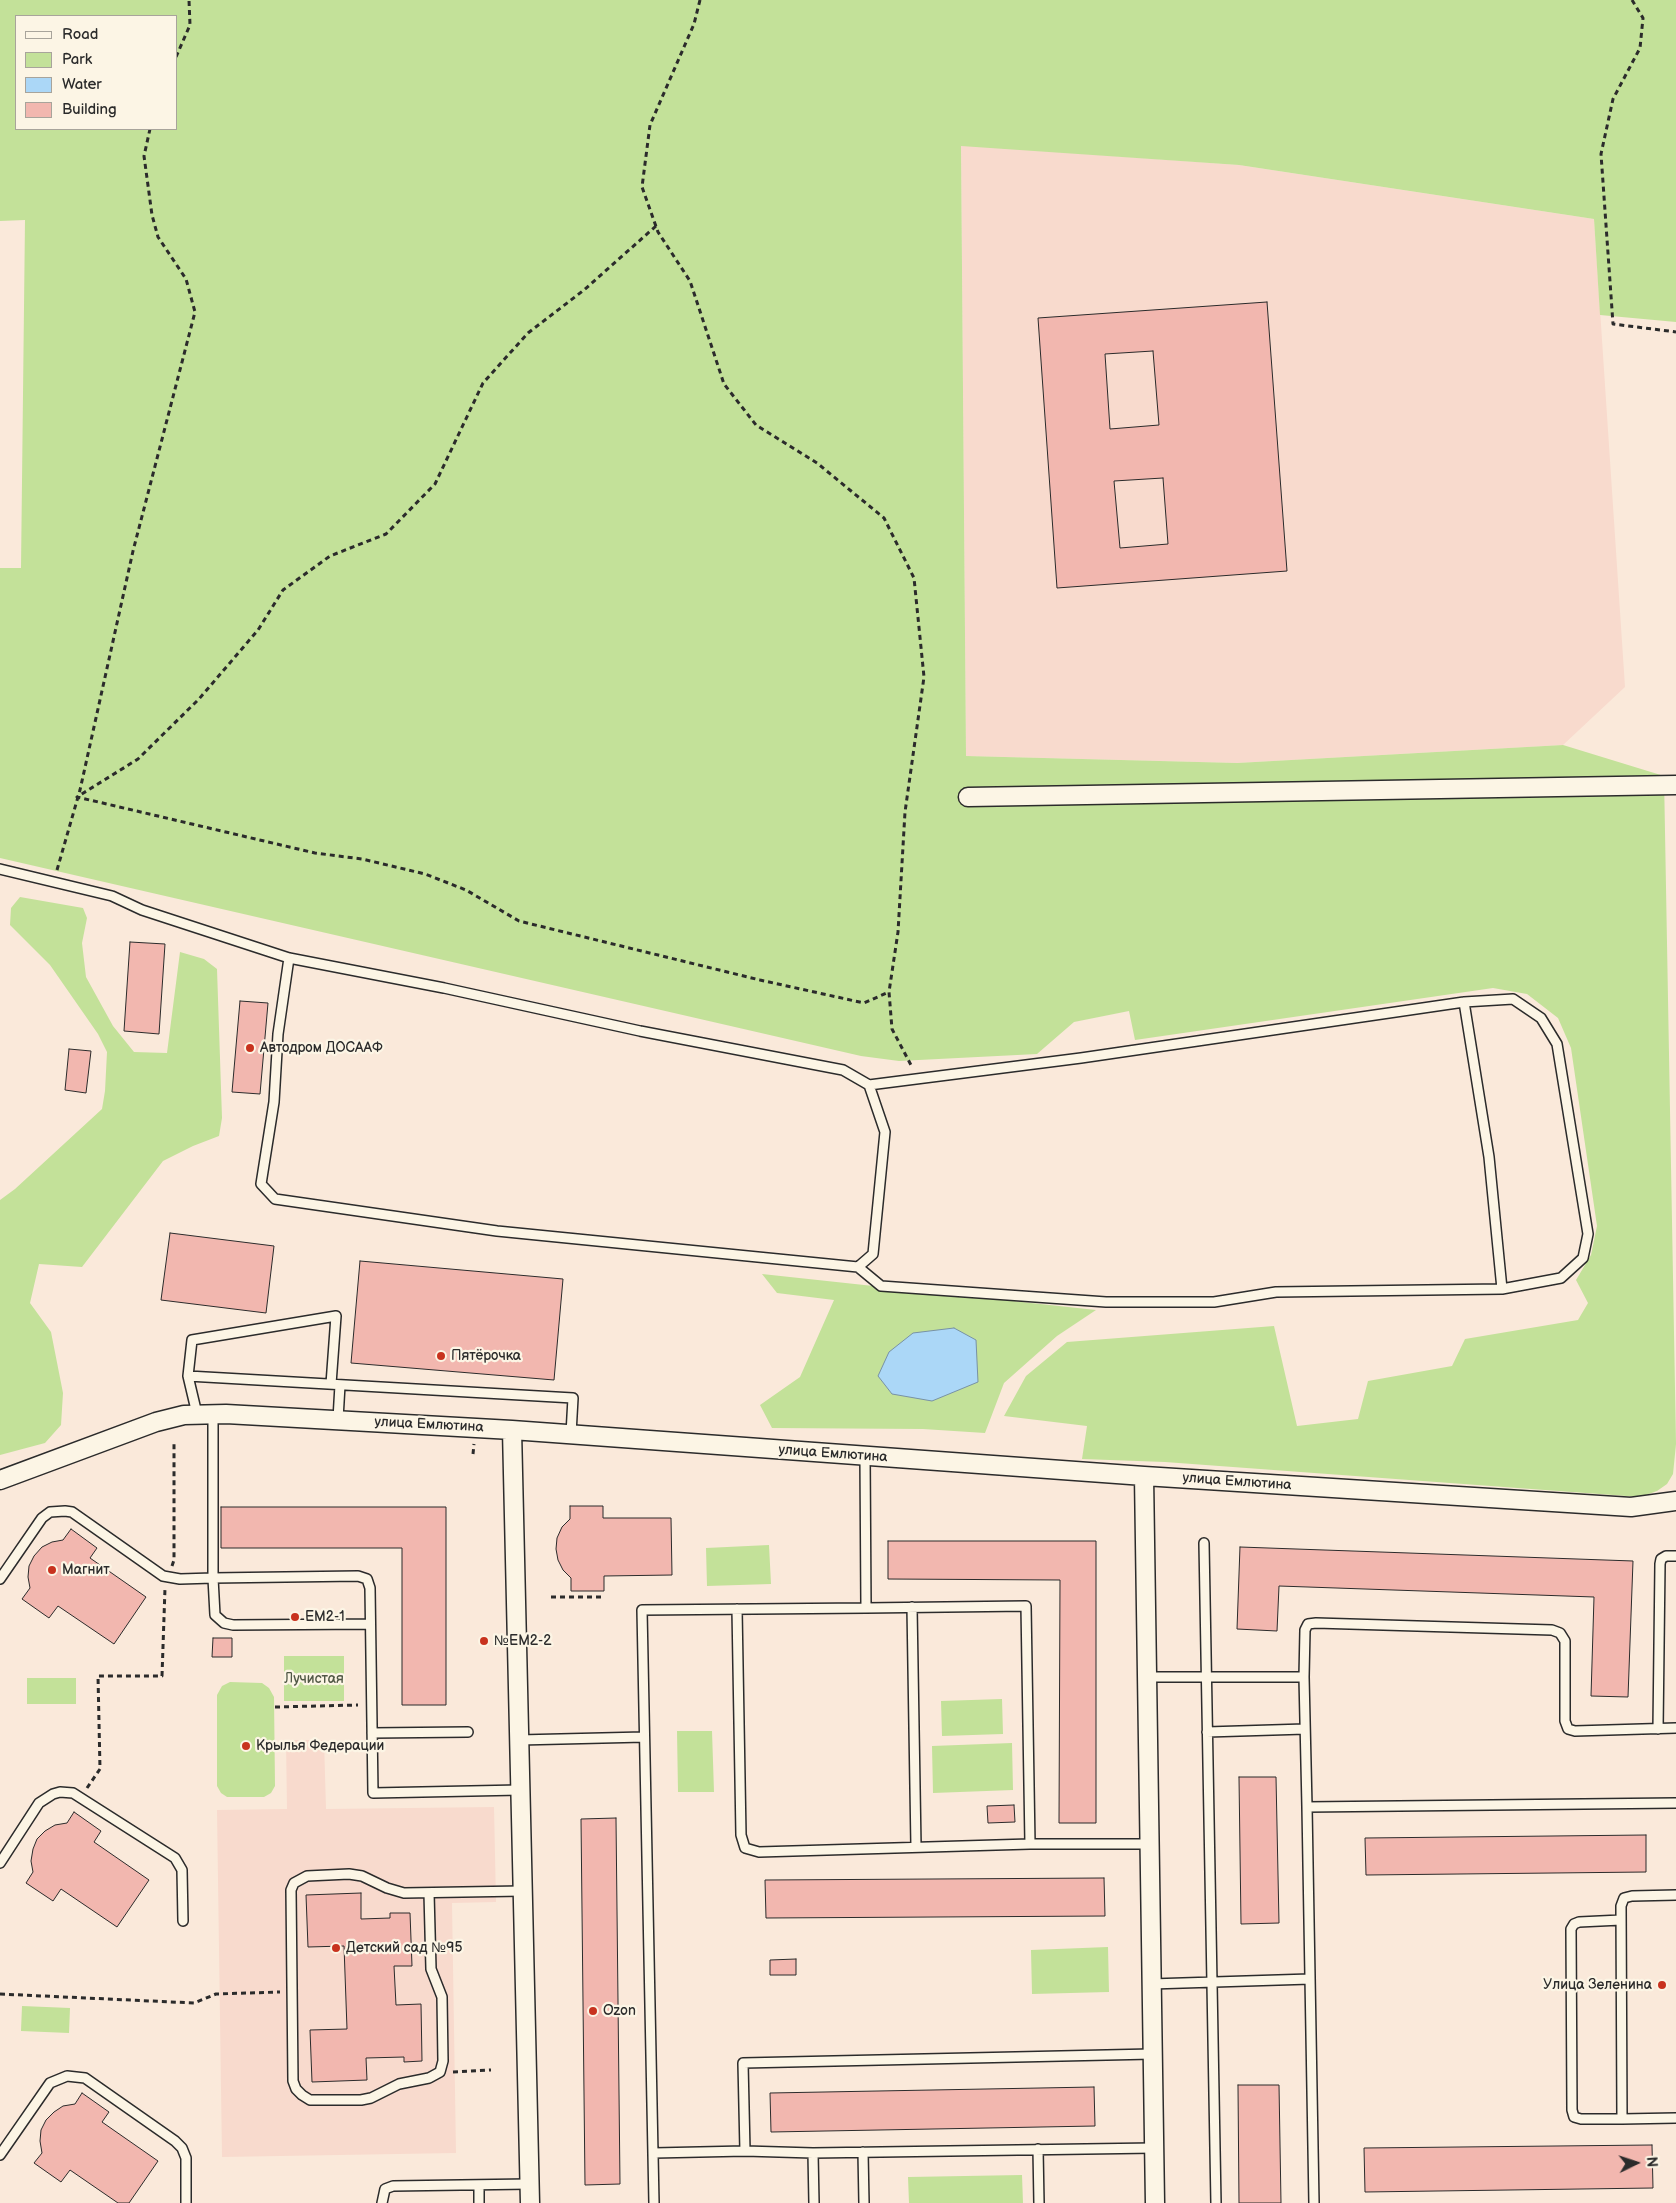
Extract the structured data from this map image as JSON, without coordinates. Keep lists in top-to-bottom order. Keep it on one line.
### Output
{"streets":{"street":["улица Емлютина"]},"parks":["Лучистая"],"places":["Автодром ДОСААФ","Пятёрочка","Магнит","ЕМ2-1","№ЕМ2-2","Крылья Федерации","Детский сад №95","Улица Зеленина","Ozon"],"legend":["Road","Park","Water","Building"],"north":"right"}
